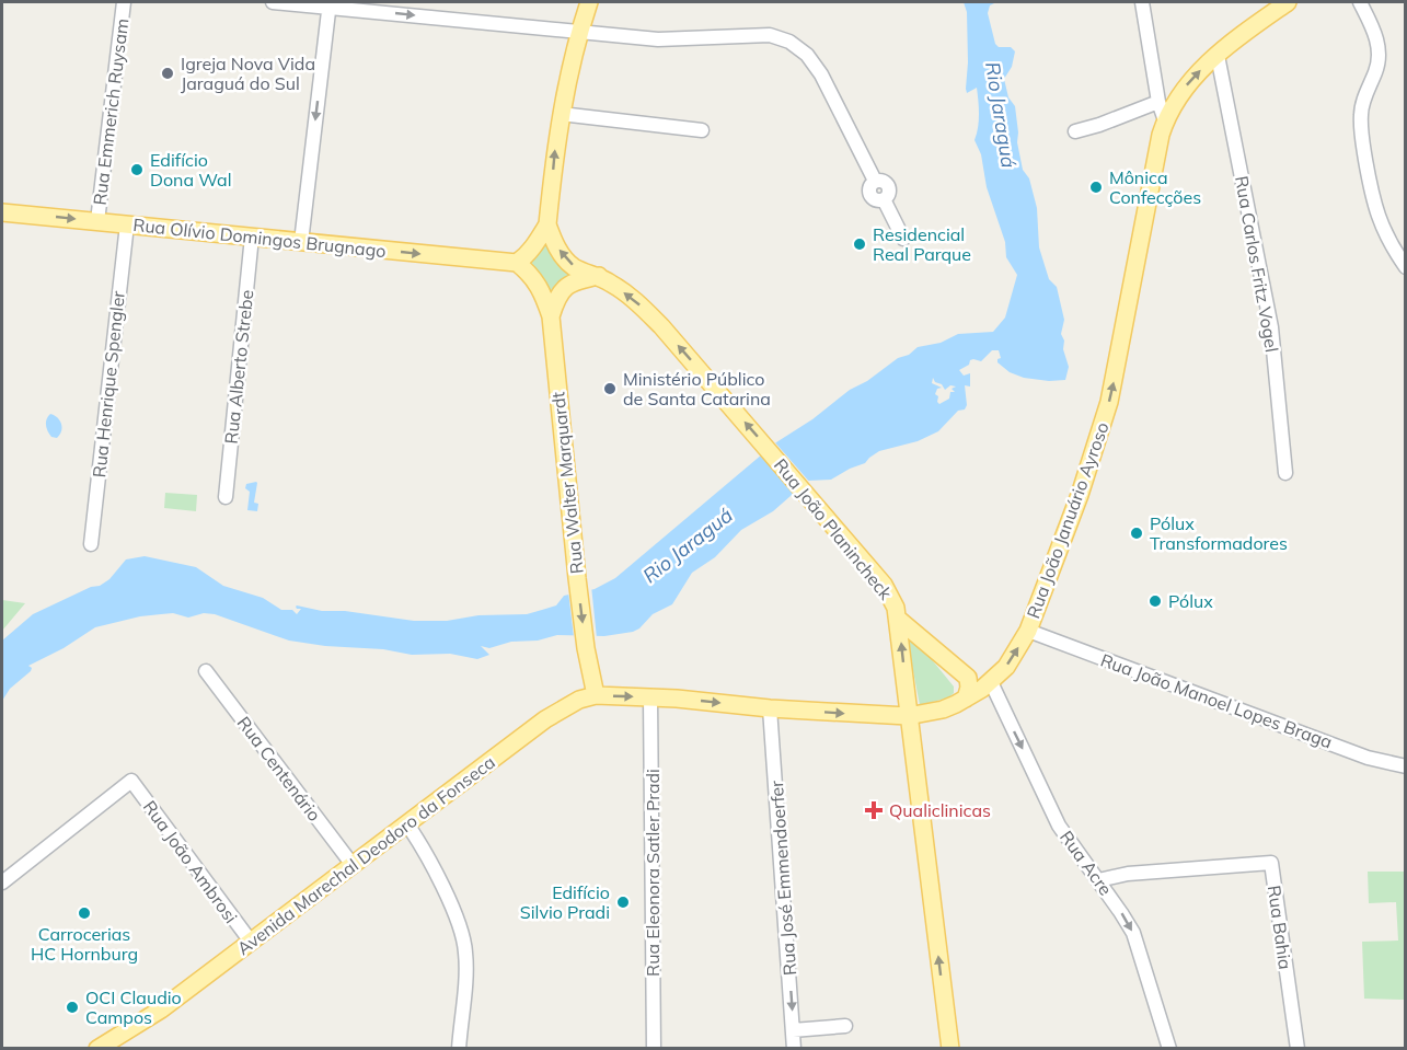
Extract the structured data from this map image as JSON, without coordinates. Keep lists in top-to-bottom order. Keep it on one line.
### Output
{"streets":{"main road":["Rua Olívio Domingos Brugnago","Rua Walter Marquardt","Rua João Januário Ayroso","Rua João Planincheck","Avenida Marechal Deodoro da Fonseca"],"street":["Rua Emmerich Ruysam","Rua Carlos Fritz Vogel","Rua Alberto Strebe","Rua Henrique Spengler","Rua João Manoel Lopes Braga","Rua Centenário","Rua João Ambrosi","Rua Acre","Rua Eleonora Satler Pradi","Rua José Emmendoerfer","Rua Bahia"]},"crossings":[["Rua Emmerich Ruysam","Rua Olívio Domingos Brugnago"],["Rua Olívio Domingos Brugnago","Rua Alberto Strebe"],["Rua Olívio Domingos Brugnago","Rua Henrique Spengler"],["Rua Olívio Domingos Brugnago","Rua Walter Marquardt"],["Rua Carlos Fritz Vogel","Rua João Januário Ayroso"],["Rua Walter Marquardt","Rua João Januário Ayroso"],["Rua Walter Marquardt","Avenida Marechal Deodoro da Fonseca"],["Rua João Januário Ayroso","Rua João Planincheck"],["Rua João Januário Ayroso","Rua João Manoel Lopes Braga"],["Rua João Januário Ayroso","Avenida Marechal Deodoro da Fonseca"],["Rua João Januário Ayroso","Rua Acre"],["Rua João Januário Ayroso","Rua Eleonora Satler Pradi"],["Rua João Januário Ayroso","Rua José Emmendoerfer"],["Rua Centenário","Avenida Marechal Deodoro da Fonseca"],["Avenida Marechal Deodoro da Fonseca","Rua João Ambrosi"],["Rua Acre","Rua Bahia"]],"one_way":["Rua Olívio Domingos Brugnago","Rua Walter Marquardt","Rua João Januário Ayroso","Rua João Planincheck","Rua Acre","Rua José Emmendoerfer"],"water":["Rio Jaraguá"],"places":{"other":["Igreja Nova Vida Jaraguá do Sul","Edifício Dona Wal","Mônica Confecções","Residencial Real Parque","Ministério Público de Santa Catarina","Pólux Transformadores","Pólux","Edifício Silvio Pradi","Carrocerias HC Hornburg","OCI Claudio Campos"],"health":["Qualiclinicas"]}}
